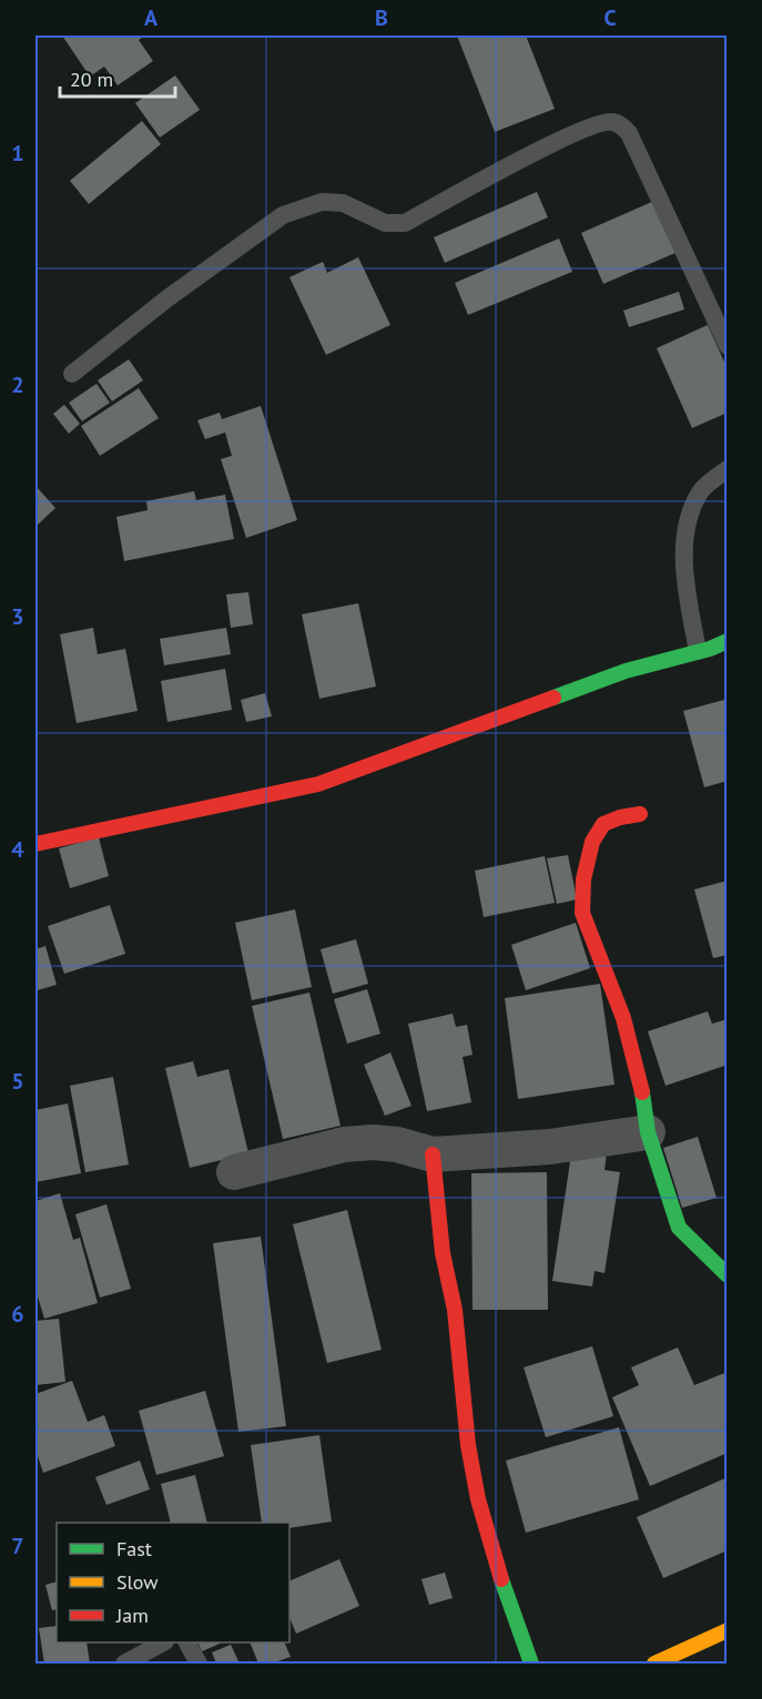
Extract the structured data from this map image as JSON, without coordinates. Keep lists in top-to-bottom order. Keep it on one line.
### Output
{"legend":["Fast","Slow","Jam"],"scale_bar":"20 m","grid":{"columns":["A","B","C"],"rows":["1","2","3","4","5","6","7"]}}
